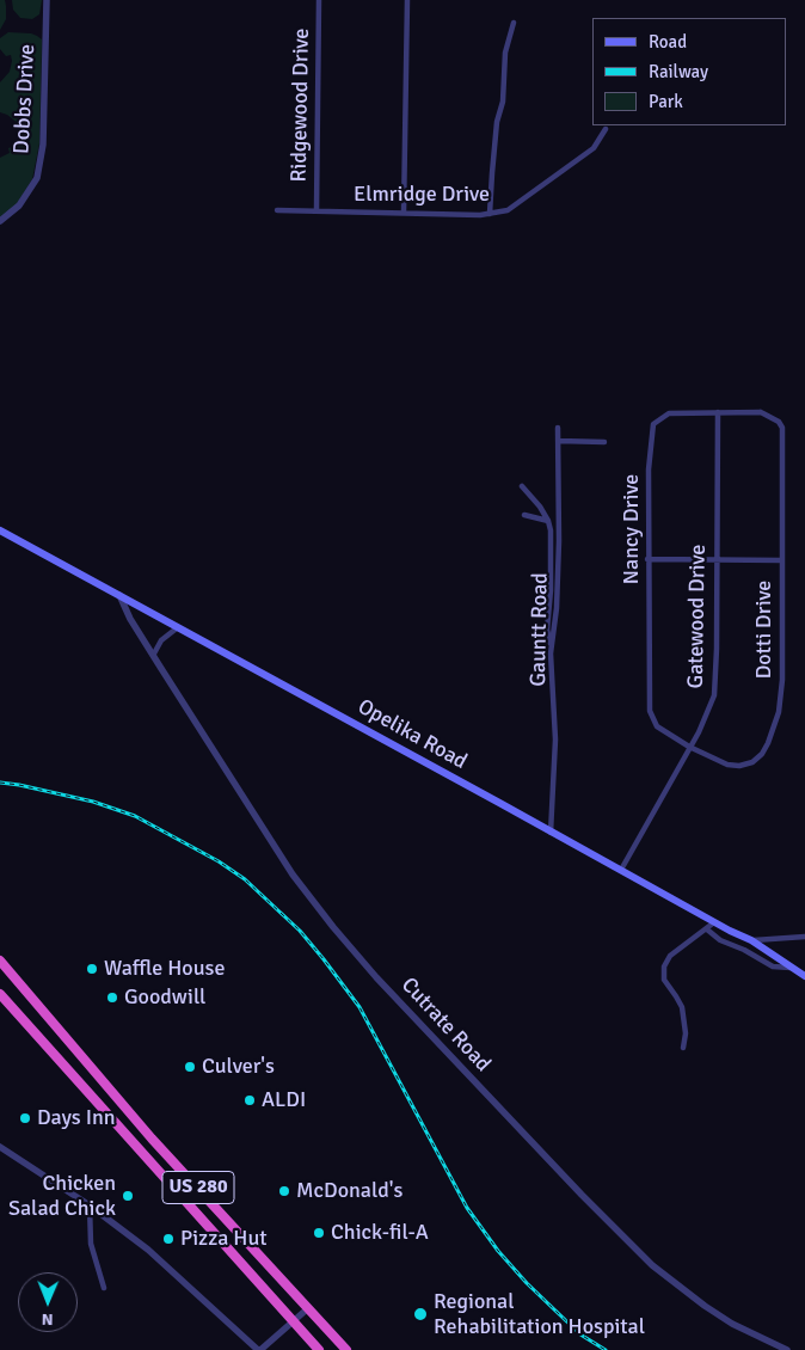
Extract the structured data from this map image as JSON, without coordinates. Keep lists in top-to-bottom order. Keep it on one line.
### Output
{"streets":{"highway":["US 280"],"main road":["Opelika Road"],"street":["Dobbs Drive","Ridgewood Drive","Elmridge Drive","Nancy Drive","Gatewood Drive","Gauntt Road","Dotti Drive","Cutrate Road"]},"crossings":[["Ridgewood Drive","Elmridge Drive"],["Nancy Drive","Gatewood Drive"],["Nancy Drive","Dotti Drive"],["Gatewood Drive","Dotti Drive"],["Gatewood Drive","Opelika Road"],["Gauntt Road","Opelika Road"],["Opelika Road","Cutrate Road"]],"places":["Waffle House","Goodwill","Culver's","ALDI","Days Inn","McDonald's","Chicken Salad Chick","Chick-fil-A","Pizza Hut","Regional Rehabilitation Hospital"],"legend":["Road","Railway","Park"],"north":"bottom"}
